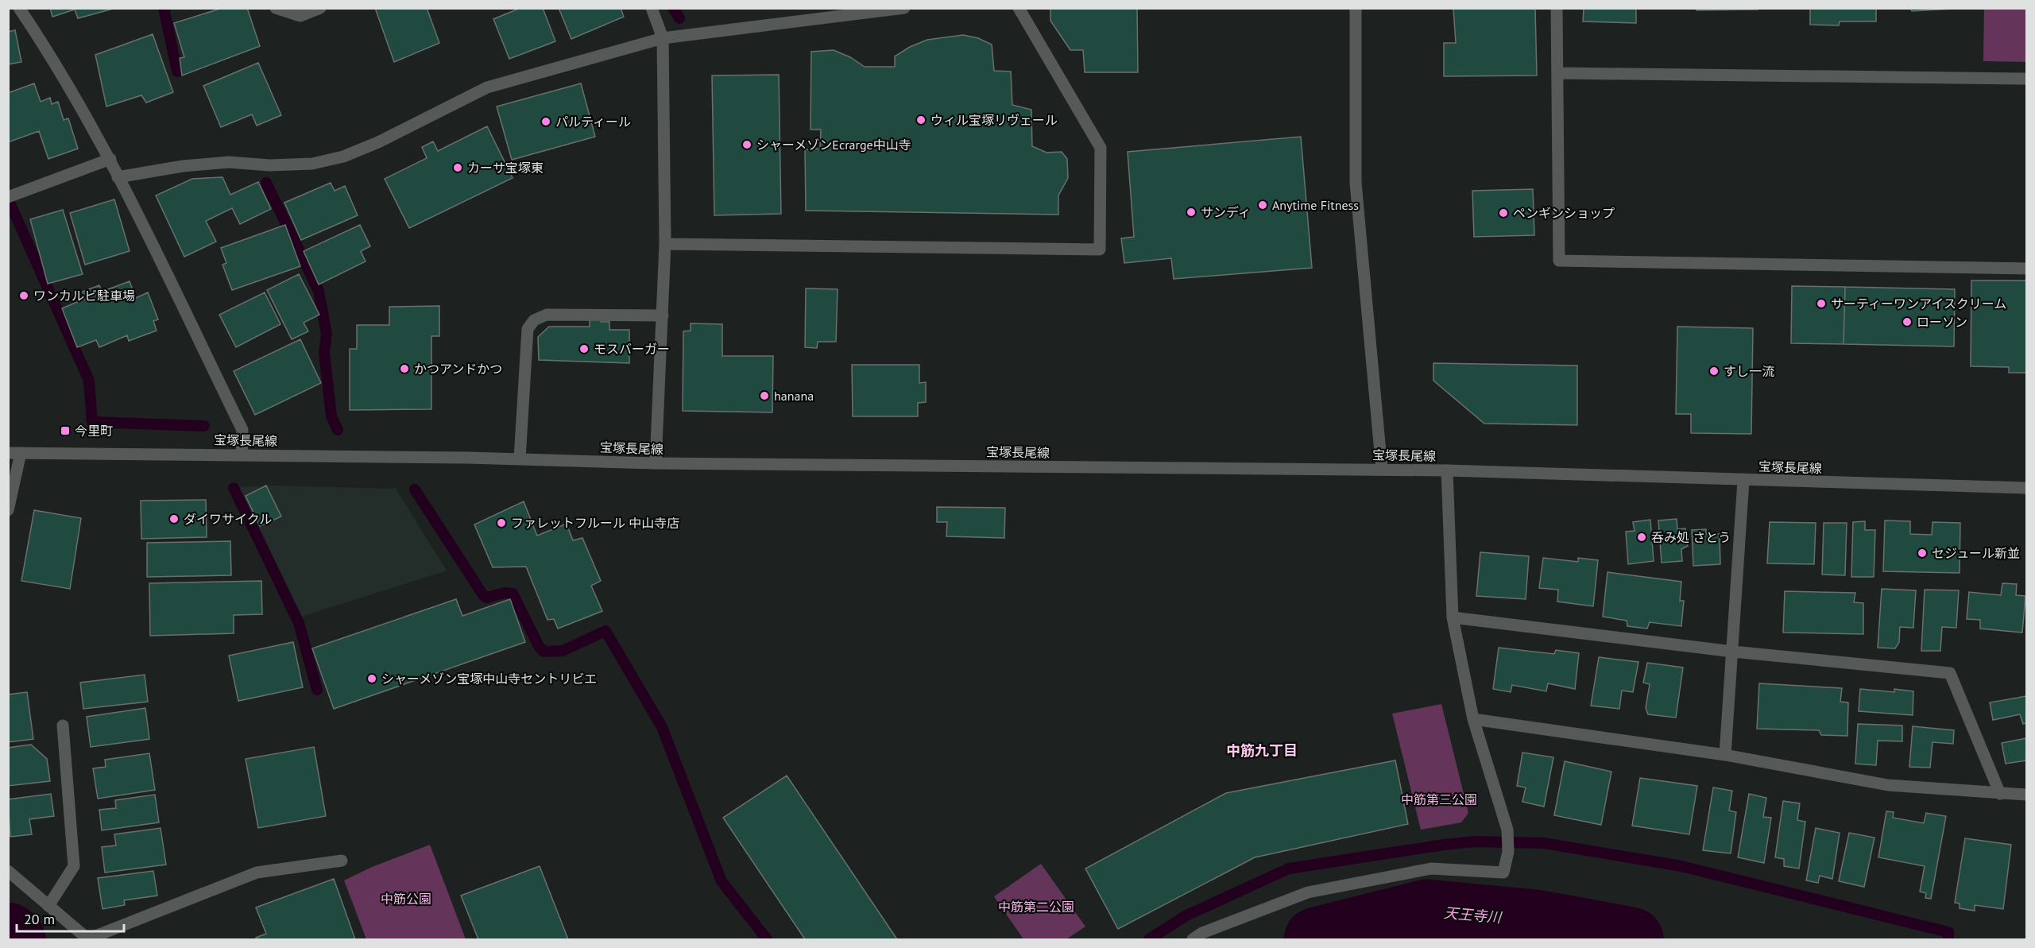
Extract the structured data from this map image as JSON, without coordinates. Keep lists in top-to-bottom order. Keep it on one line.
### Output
{"streets":{"street":["宝塚長尾線"]},"districts":["中筋九丁目"],"water":["天王寺川"],"parks":["中筋第三公園","中筋公園","中筋第二公園"],"places":{"other":["ウィル宝塚リヴェール","パルティール","シャーメゾンEcrarge中山寺","カーサ宝塚東","Anytime Fitness","サンディ","ペンギンショップ","ワンカルビ駐車場","サーティーワンアイスクリーム","ローソン","モスバーガー","かつアンドかつ","すし一流","hanana","ダイワサイクル","ファレットフルール 中山寺店","呑み処 さとう","セジュール新並","シャーメゾン宝塚中山寺セントリビエ"],"transit":["今里町"]},"scale_bar":"20 m"}
